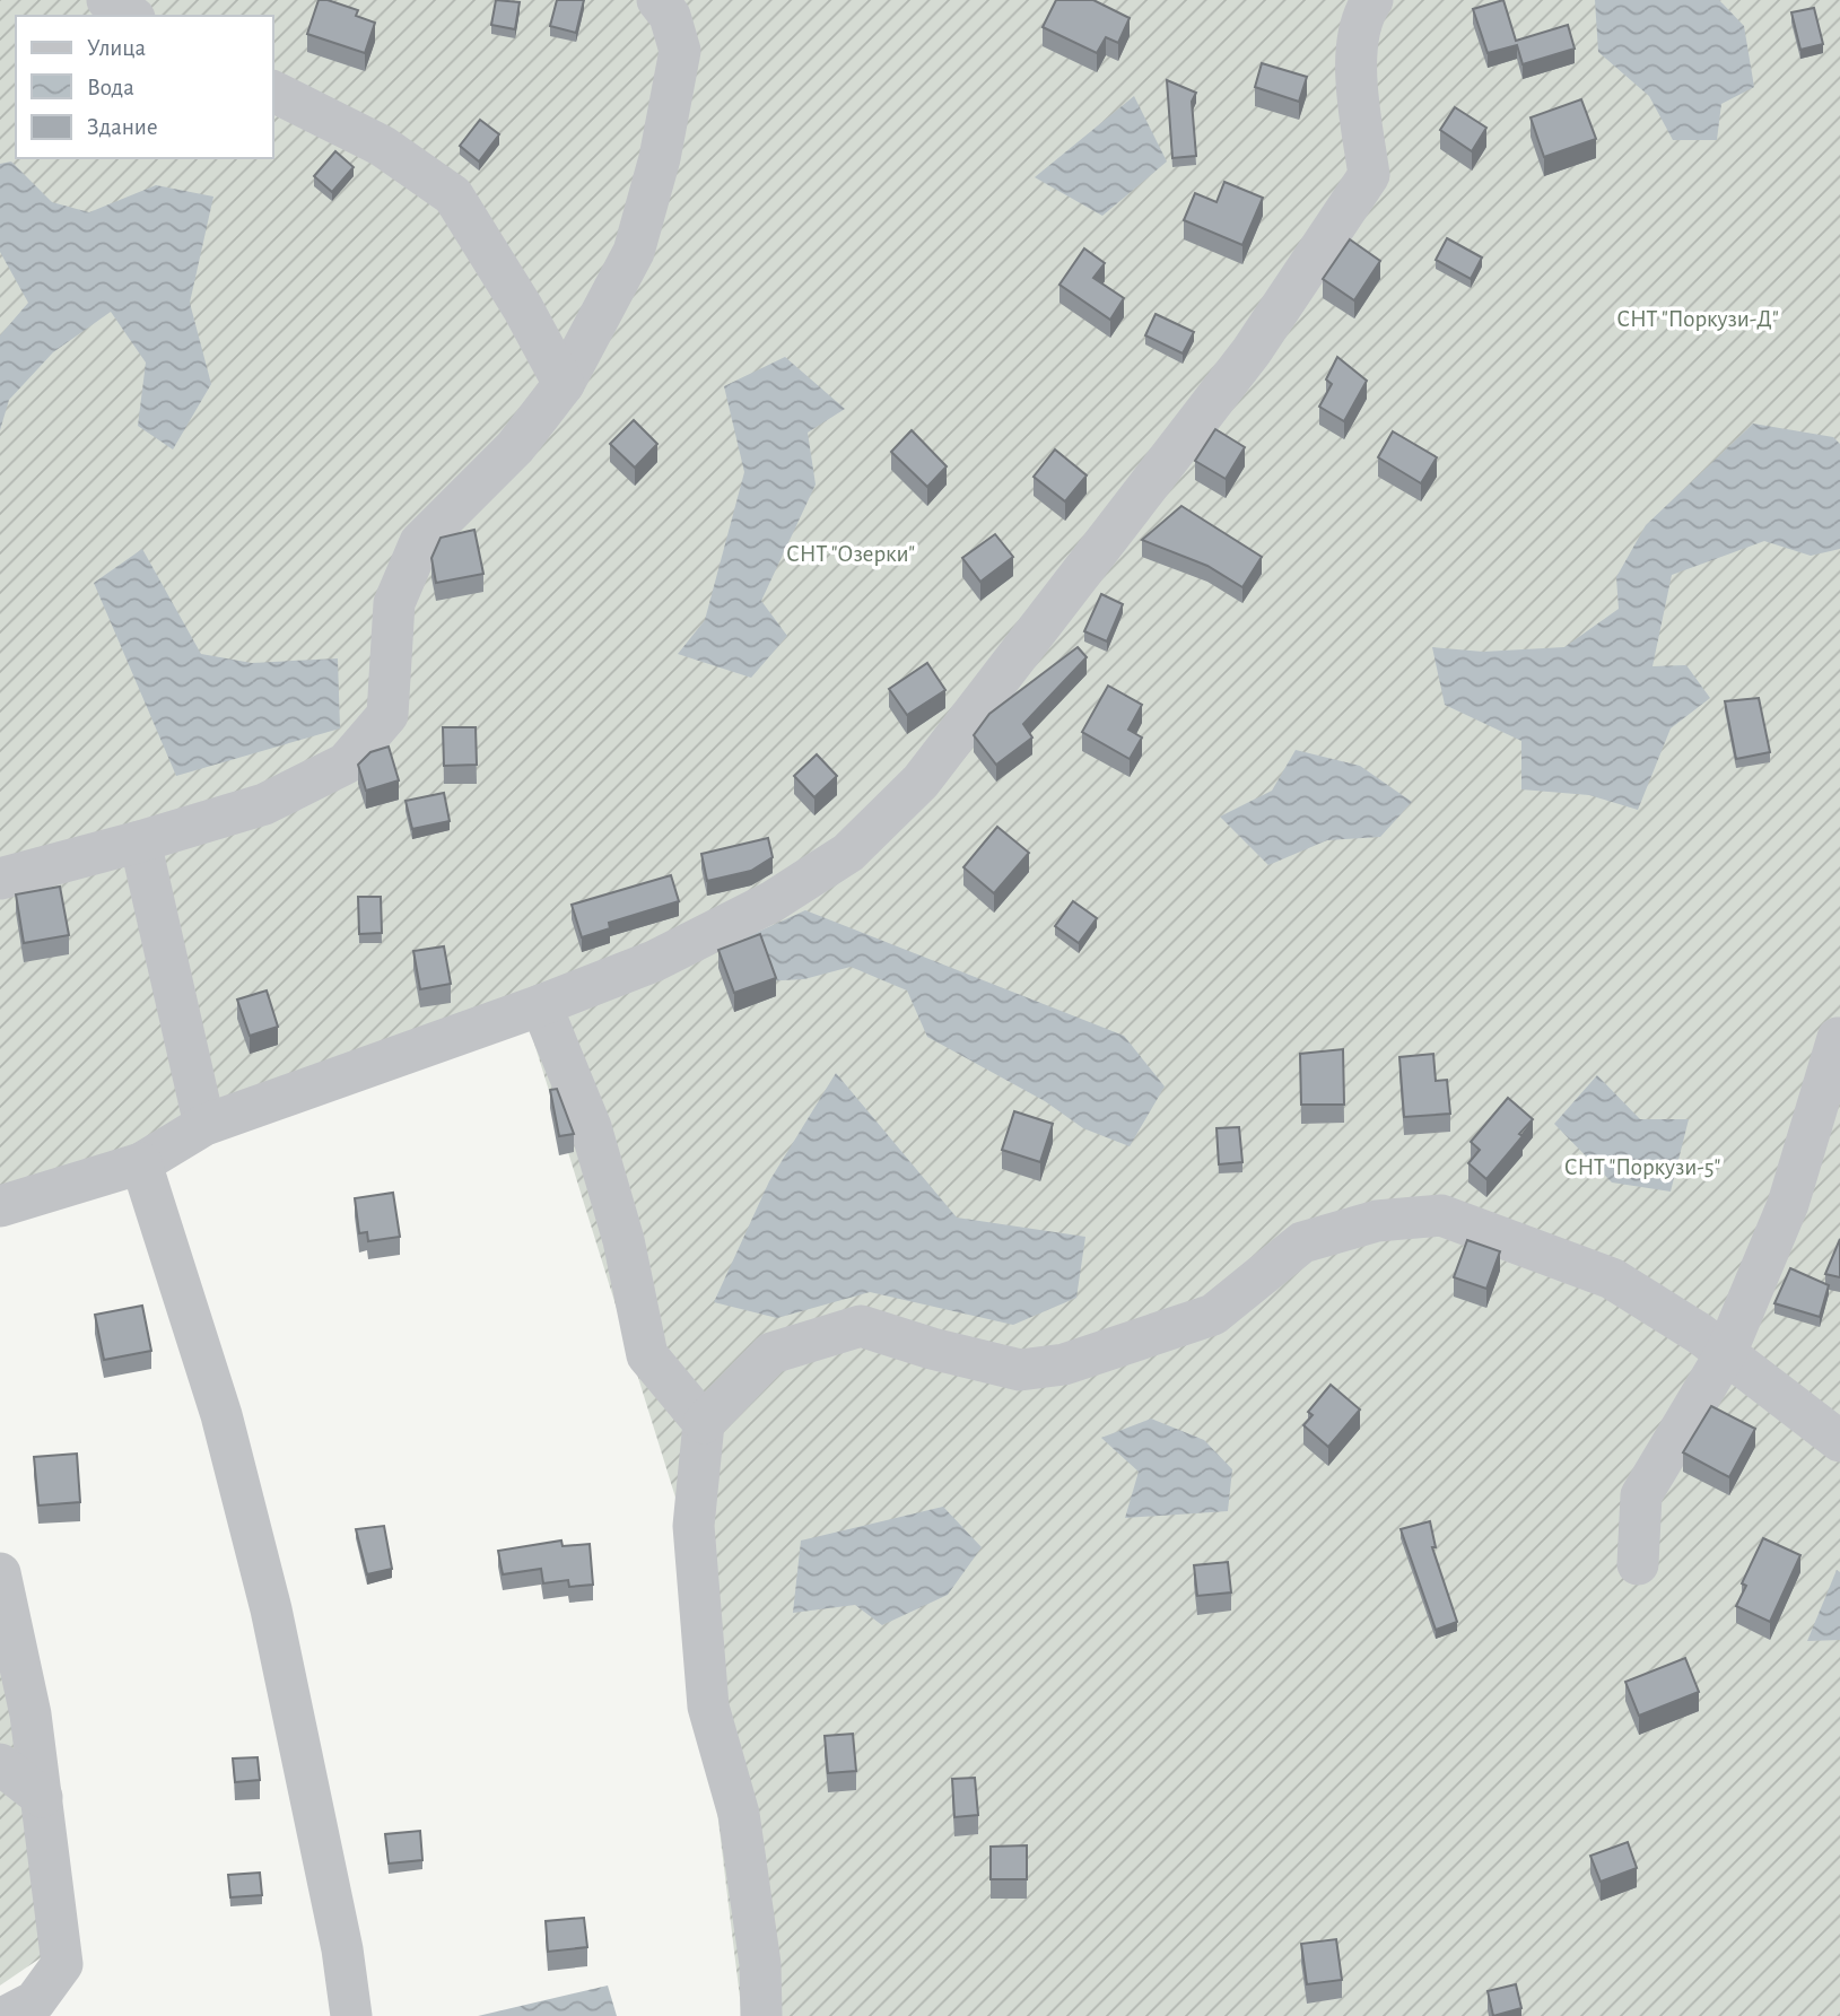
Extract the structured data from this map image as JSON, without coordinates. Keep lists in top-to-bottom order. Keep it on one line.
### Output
{"parks":["СНТ \"Поркузи-Д\"","СНТ \"Озерки\"","СНТ \"Поркузи-5\""],"legend":["Улица","Вода","Здание"]}
